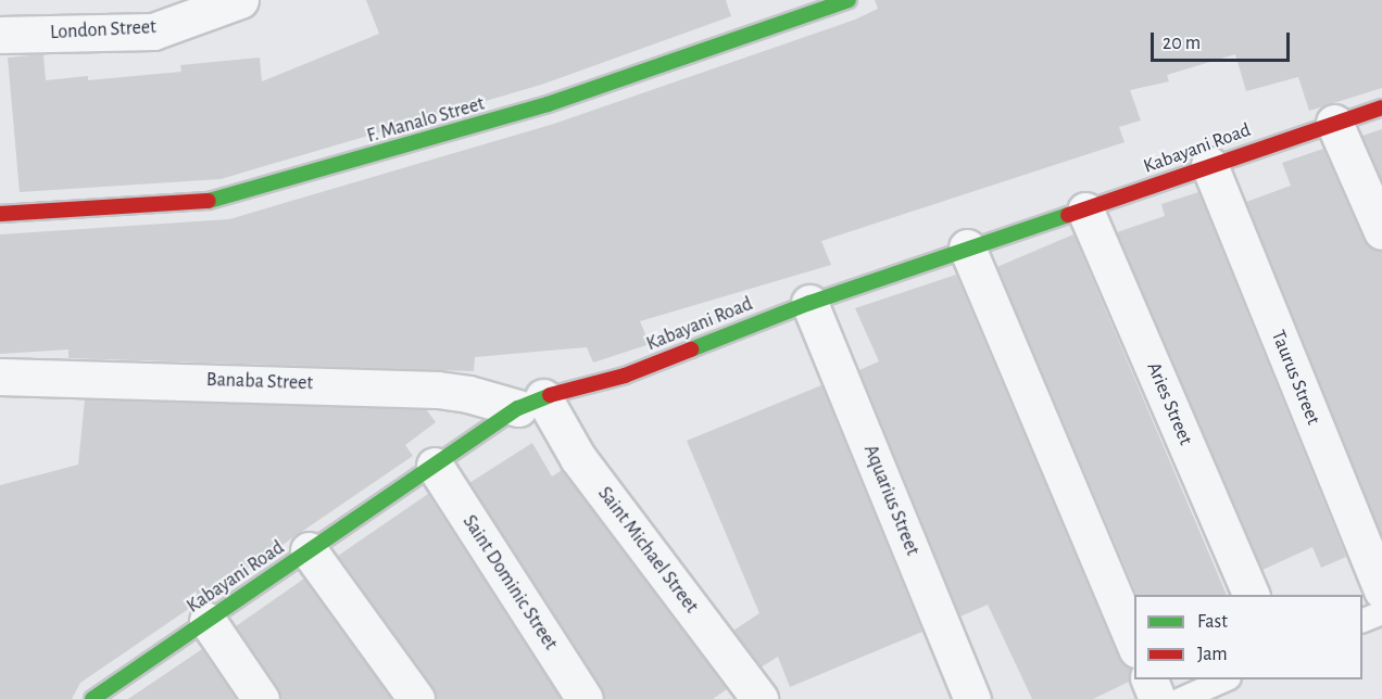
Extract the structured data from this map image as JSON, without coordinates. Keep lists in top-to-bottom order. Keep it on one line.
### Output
{"streets":{"street":["London Street","F. Manalo Street","Kabayani Road","Taurus Street","Banaba Street","Aries Street","Aquarius Street","Saint Michael Street","Saint Dominic Street"]},"crossings":[["Kabayani Road","Taurus Street"],["Kabayani Road","Banaba Street"],["Kabayani Road","Aries Street"],["Kabayani Road","Aquarius Street"],["Kabayani Road","Saint Michael Street"],["Kabayani Road","Saint Dominic Street"],["Banaba Street","Saint Michael Street"]],"legend":["Fast","Jam"],"scale_bar":"20 m"}
